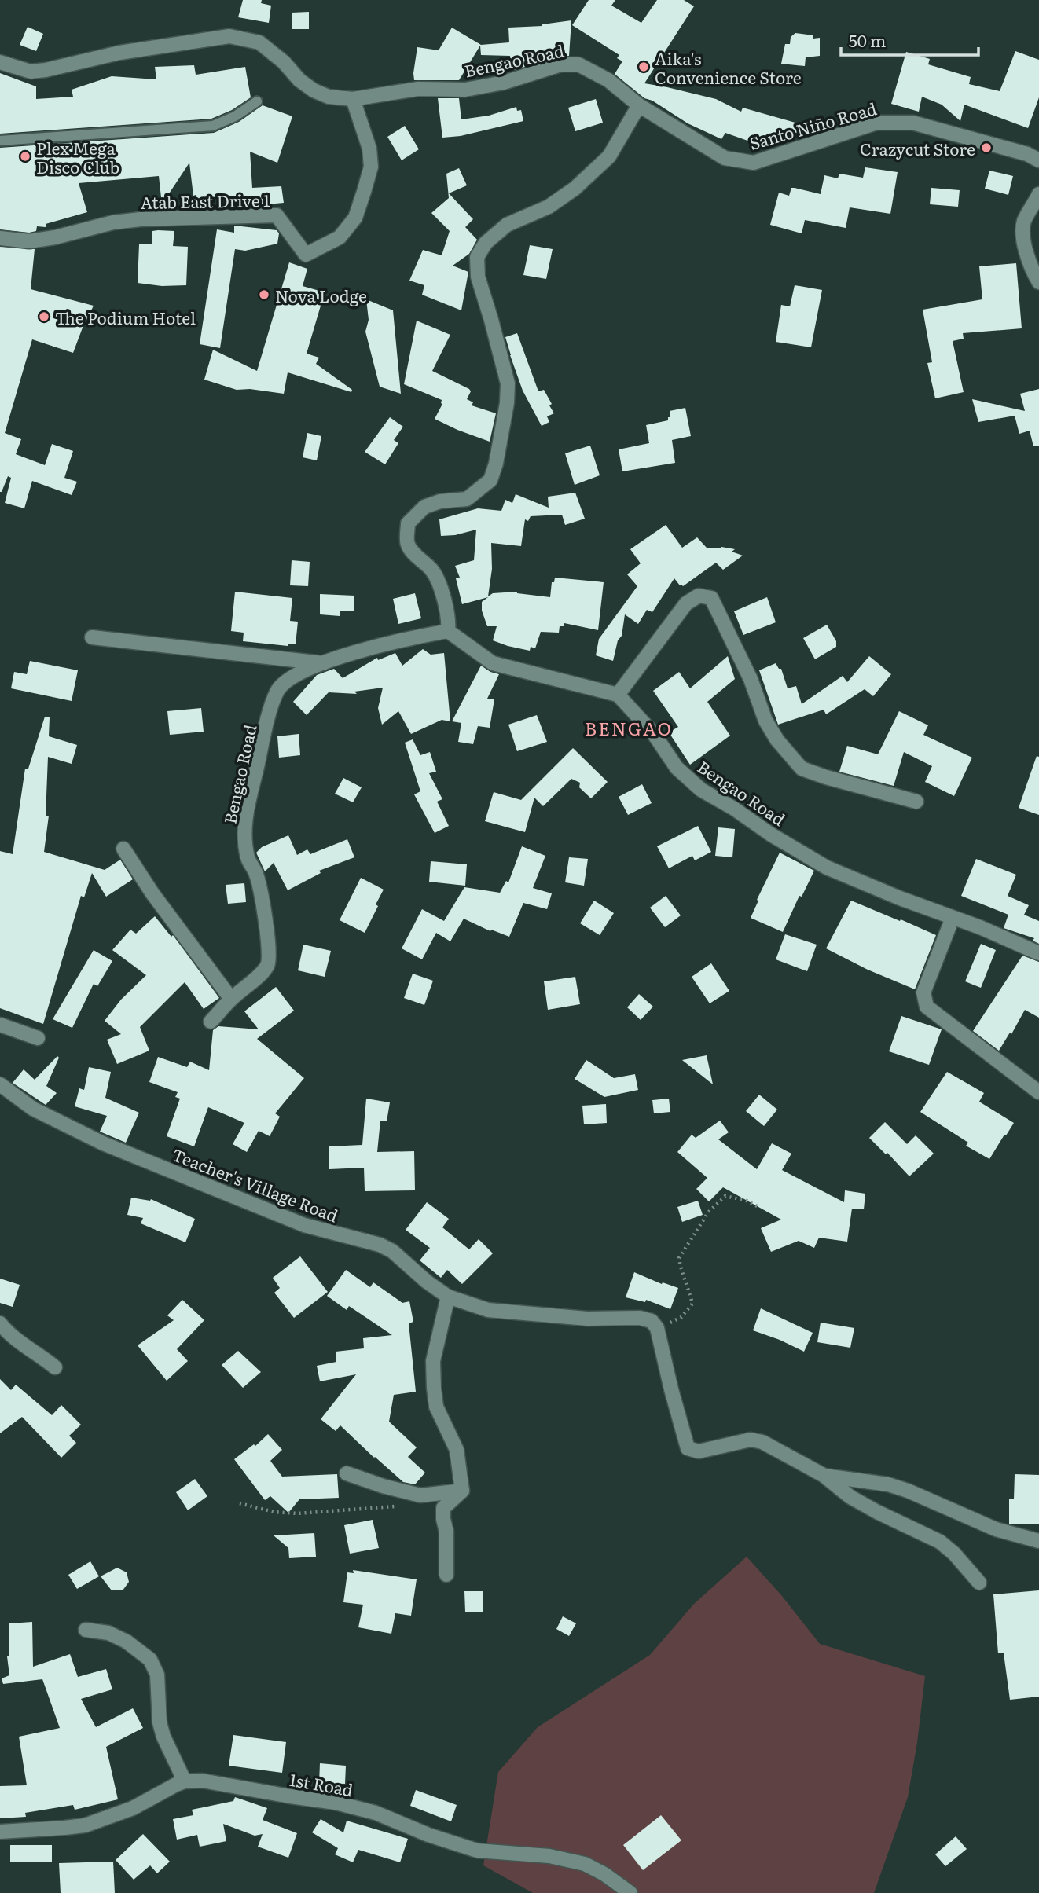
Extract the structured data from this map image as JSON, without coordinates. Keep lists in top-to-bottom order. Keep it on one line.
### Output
{"streets":{"street":["Bengao Road","Santo Niño Road","Atab East Drive 1","Teacher's Village Road","1st Road"]},"crossings":[["Bengao Road","Santo Niño Road"],["Bengao Road","Atab East Drive 1"]],"districts":["BENGAO"],"places":["Aika's Convenience Store","Crazycut Store","Plex Mega Disco Club","Nova Lodge","The Podium Hotel"],"scale_bar":"50 m"}
